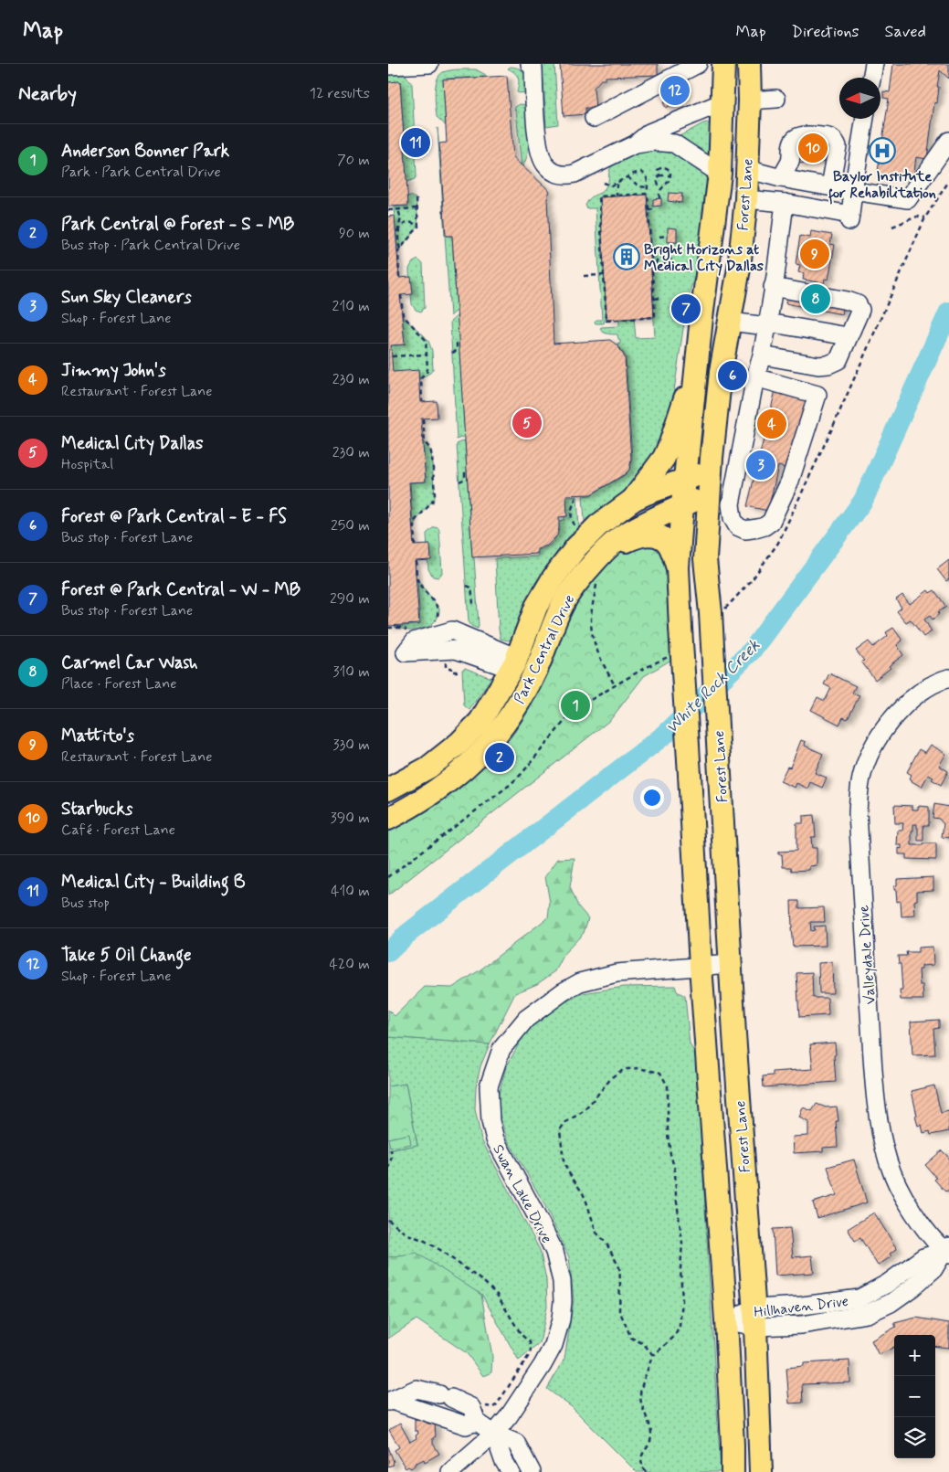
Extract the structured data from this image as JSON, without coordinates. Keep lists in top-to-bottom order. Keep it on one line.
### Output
{"streets":{"main road":["Forest Lane","Park Central Drive"],"street":["Valleydale Drive","Swan Lake Drive","Hillhaven Drive"]},"crossings":[["Forest Lane","Park Central Drive"],["Forest Lane","Swan Lake Drive"],["Forest Lane","Hillhaven Drive"],["Valleydale Drive","Hillhaven Drive"]],"water":["White Rock Creek"],"places":{"hospital":["Baylor Institute for Rehabilitation"],"building":["Bright Horizons at Medical City Dallas"]},"north":"left","page":{"header":"Map","nav":["Map","Directions","Saved"],"heading":["Nearby","12 results"],"pins":["12","11","10","9","8","7","6","5","4","3","1","2"],"list":[{"mark":"1","name":"Anderson Bonner Park","note":"Park · Park Central Drive","value":"70 m"},{"mark":"2","name":"Park Central @ Forest - S - MB","note":"Bus stop · Park Central Drive","value":"90 m"},{"mark":"3","name":"Sun Sky Cleaners","note":"Shop · Forest Lane","value":"210 m"},{"mark":"4","name":"Jimmy John's","note":"Restaurant · Forest Lane","value":"230 m"},{"mark":"5","name":"Medical City Dallas","note":"Hospital","value":"230 m"},{"mark":"6","name":"Forest @ Park Central - E - FS","note":"Bus stop · Forest Lane","value":"250 m"},{"mark":"7","name":"Forest @ Park Central - W - MB","note":"Bus stop · Forest Lane","value":"290 m"},{"mark":"8","name":"Carmel Car Wash","note":"Place · Forest Lane","value":"310 m"},{"mark":"9","name":"Mattito's","note":"Restaurant · Forest Lane","value":"330 m"},{"mark":"10","name":"Starbucks","note":"Café · Forest Lane","value":"390 m"},{"mark":"11","name":"Medical City - Building B","note":"Bus stop","value":"410 m"},{"mark":"12","name":"Take 5 Oil Change","note":"Shop · Forest Lane","value":"420 m"}],"map_buttons":["+","−"]}}
